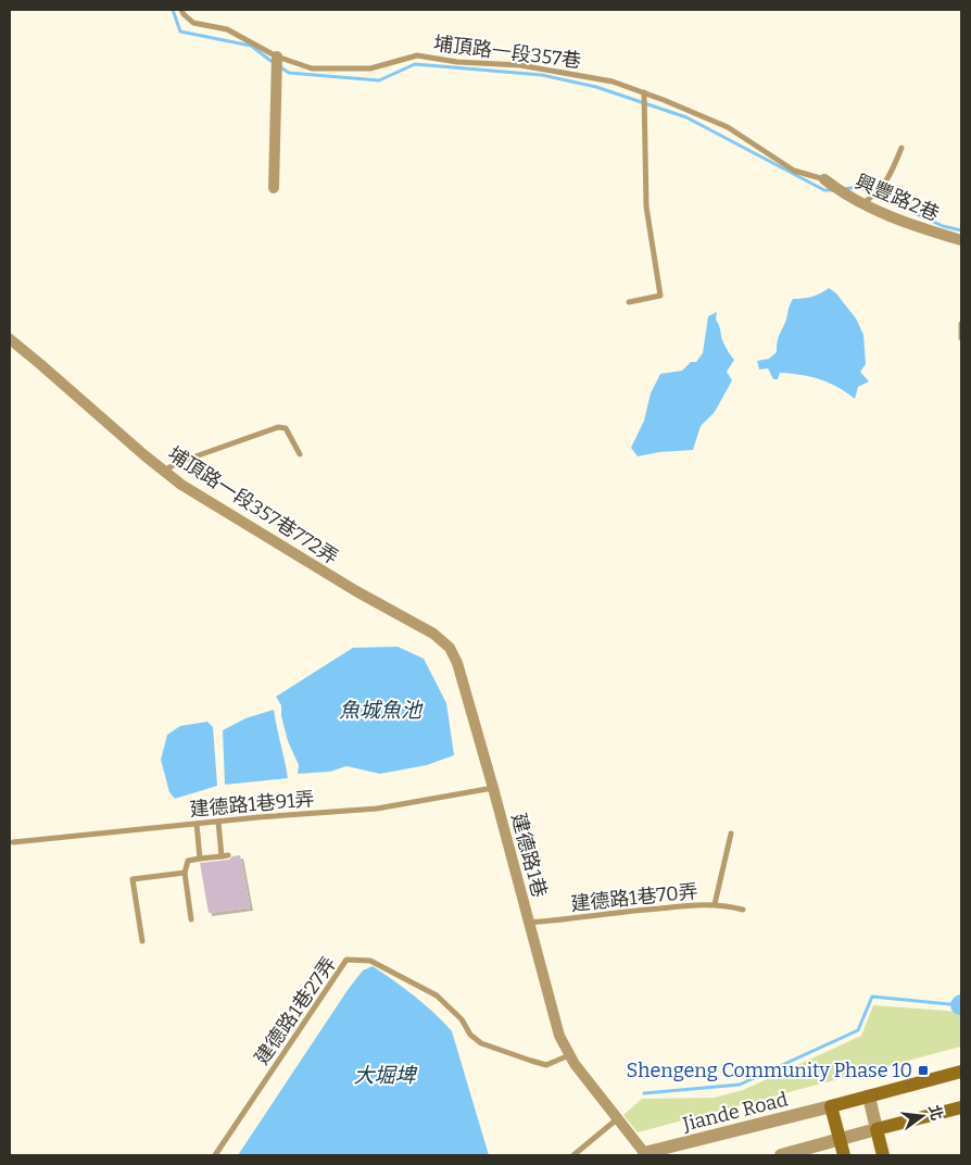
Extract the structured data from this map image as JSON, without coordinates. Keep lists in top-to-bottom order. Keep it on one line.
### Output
{"streets":{"main road":["Jiande Road"],"street":["興豐路2巷","埔頂路一段357巷772弄","建德路1巷"],"lane":["埔頂路一段357巷","建德路1巷91弄","建德路1巷70弄","建德路1巷27弄"]},"crossings":[["埔頂路一段357巷","興豐路2巷"],["埔頂路一段357巷772弄","建德路1巷"],["建德路1巷91弄","建德路1巷"],["建德路1巷","建德路1巷70弄"],["建德路1巷","建德路1巷27弄"],["建德路1巷","Jiande Road"]],"water":["魚城魚池","大堀埤"],"places":{"transit":["Shengeng Community Phase 10"]},"north":"right"}
